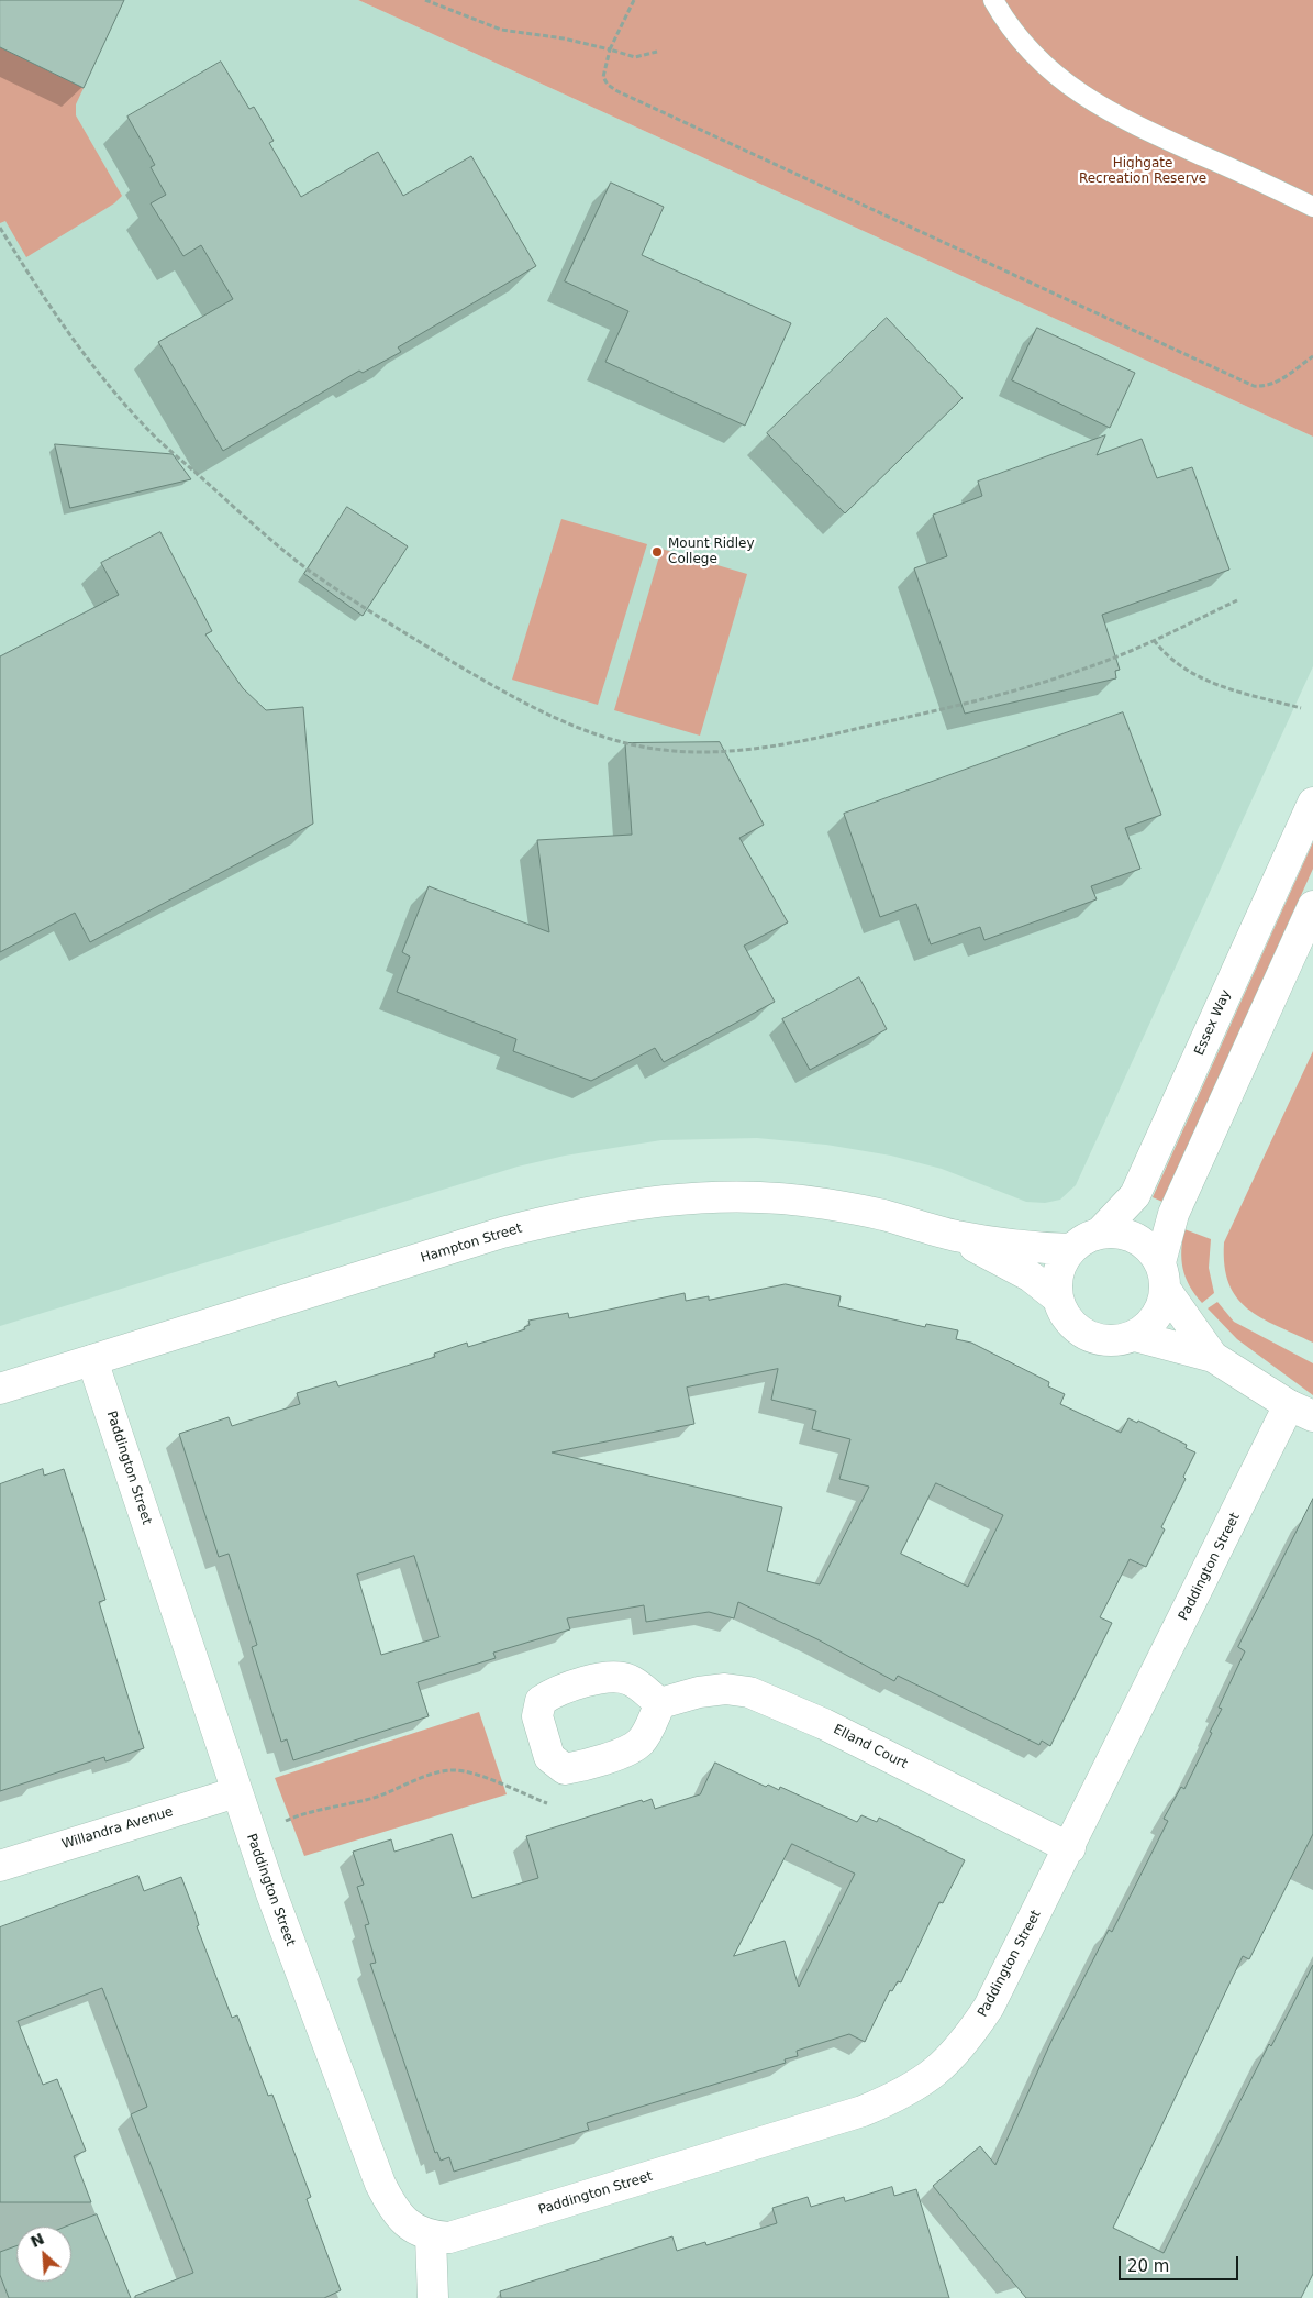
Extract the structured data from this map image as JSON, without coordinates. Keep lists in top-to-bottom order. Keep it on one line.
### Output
{"streets":{"street":["Essex Way","Hampton Street","Paddington Street","Elland Court","Willandra Avenue"]},"crossings":[["Essex Way","Hampton Street"],["Hampton Street","Paddington Street"],["Paddington Street","Elland Court"],["Paddington Street","Willandra Avenue"]],"parks":["Highgate Recreation Reserve"],"places":["Mount Ridley College"],"scale_bar":"20 m","north":"top left"}
